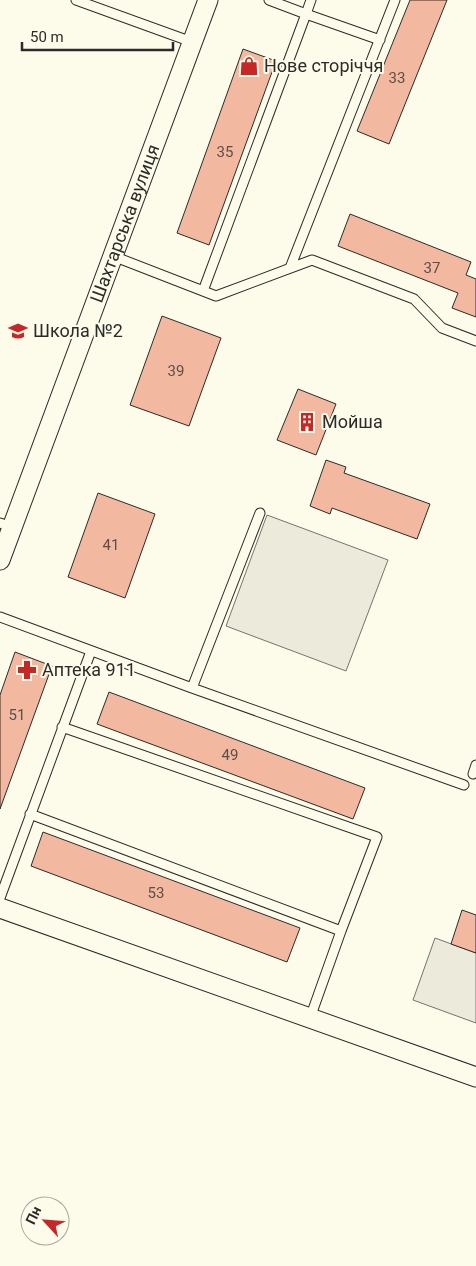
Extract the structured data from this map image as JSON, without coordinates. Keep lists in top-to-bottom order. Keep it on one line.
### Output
{"streets":{"street":["Шахтарська вулиця"]},"places":{"shop":["Нове сторіччя"],"school or university":["Школа №2"],"building":["Мойша"],"pharmacy":["Аптека 911"]},"house_numbers":["33","35","37","39","41","51","49","53"],"scale_bar":"50 m","north":"top left"}
